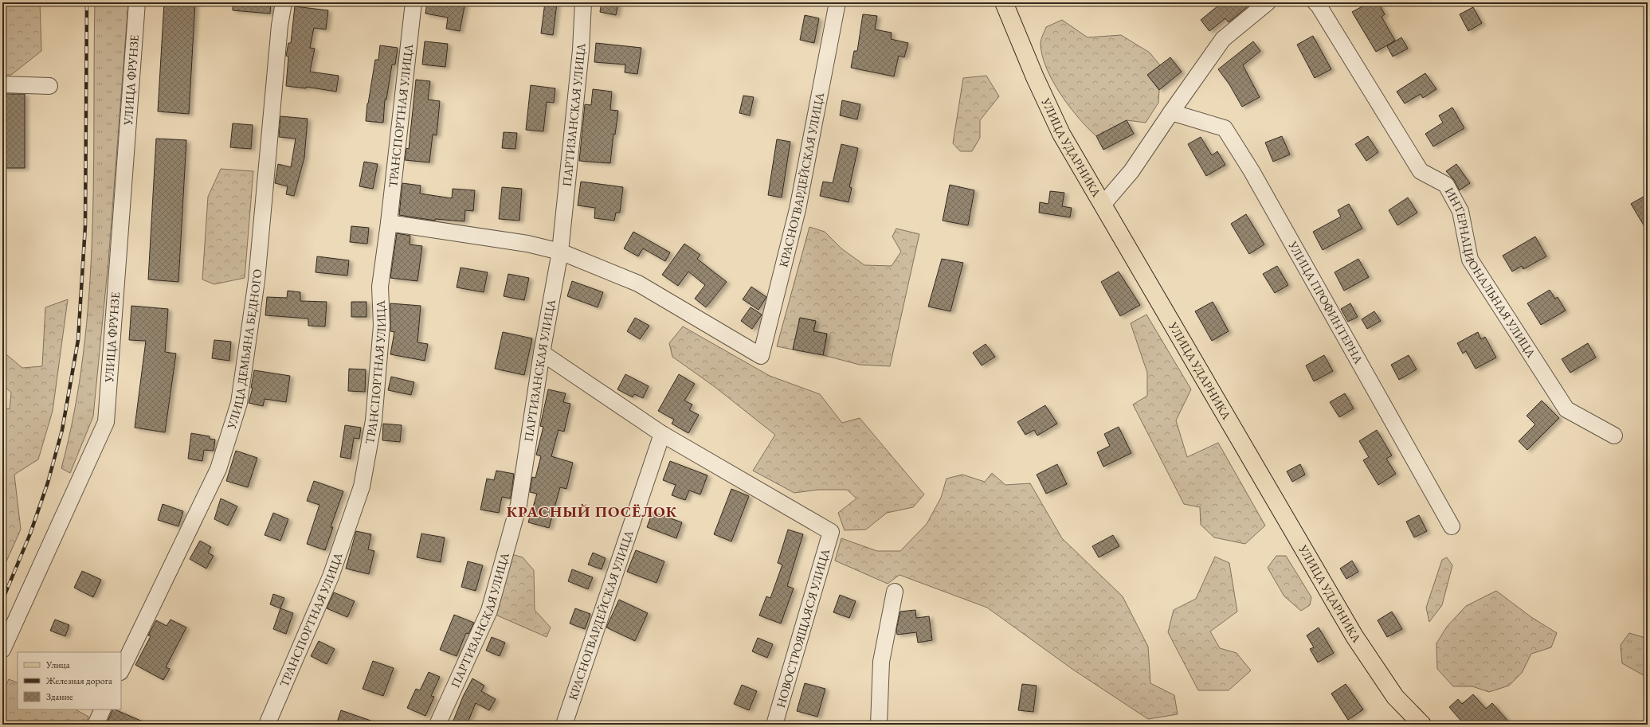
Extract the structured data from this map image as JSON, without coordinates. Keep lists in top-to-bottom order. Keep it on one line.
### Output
{"streets":{"main road":["УЛИЦА УДАРНИКА"],"street":["УЛИЦА ФРУНЗЕ","ПАРТИЗАНСКАЯ УЛИЦА","ТРАНСПОРТНАЯ УЛИЦА","КРАСНОГВАРДЕЙСКАЯ УЛИЦА","ИНТЕРНАЦИОНАЛЬНАЯ УЛИЦА","УЛИЦА ПРОФИНТЕРНА","УЛИЦА ДЕМЬЯНА БЕДНОГО","НОВОСТРОЯЩАЯСЯ УЛИЦА"]},"crossings":[["ПАРТИЗАНСКАЯ УЛИЦА","КРАСНОГВАРДЕЙСКАЯ УЛИЦА"],["КРАСНОГВАРДЕЙСКАЯ УЛИЦА","НОВОСТРОЯЩАЯСЯ УЛИЦА"]],"districts":["КРАСНЫЙ ПОСЁЛОК"],"legend":["Улица","Железная дорога","Здание"]}
